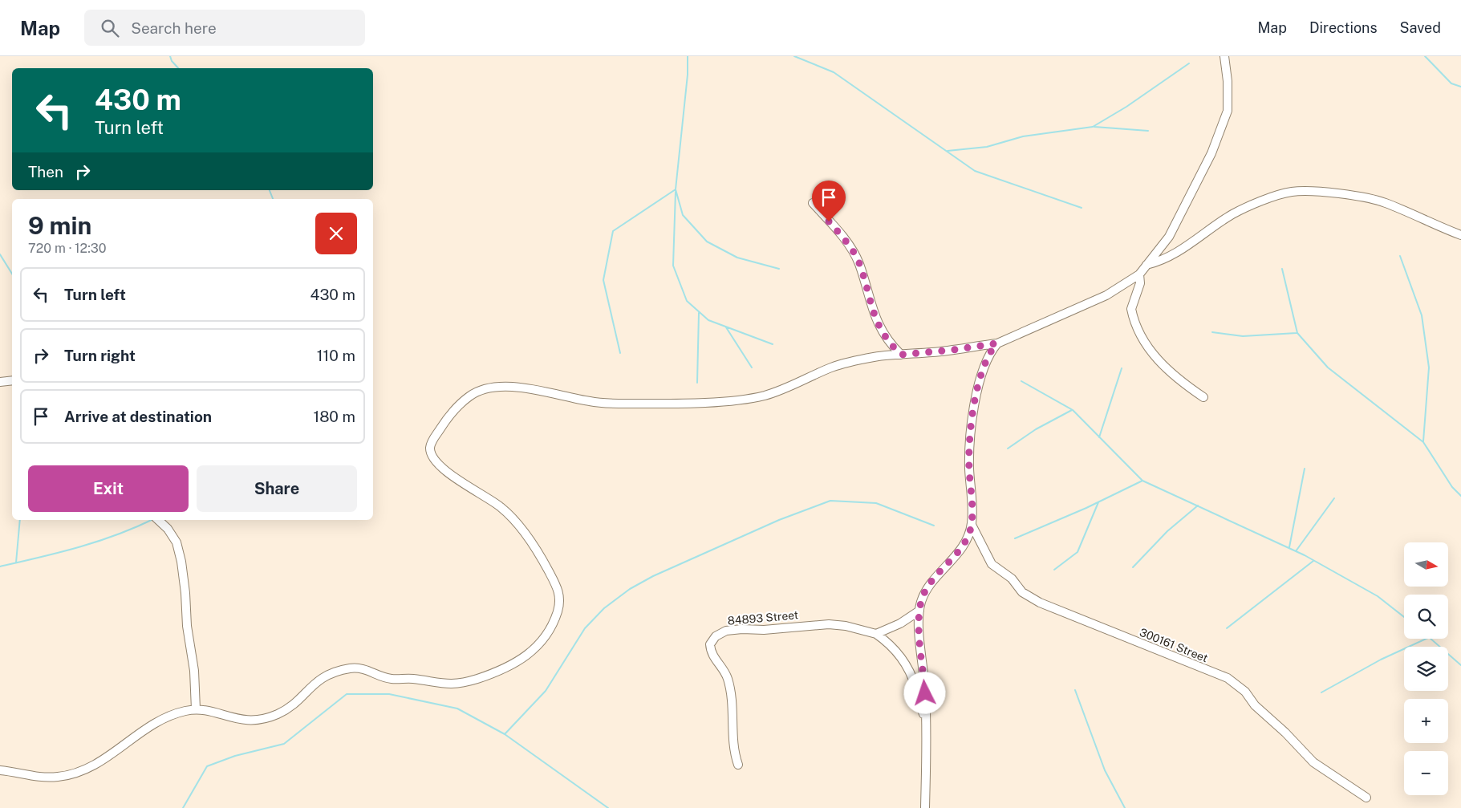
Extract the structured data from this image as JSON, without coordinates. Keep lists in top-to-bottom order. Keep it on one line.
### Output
{"streets":{"street":["84893 Street","300161 Street"]},"north":"right","page":{"header":"Map","search":"Search here","nav":["Map","Directions","Saved"],"turn":["430 m","Turn left"],"then":"Then","heading":["9 min","720 m · 12:30"],"list":[{"name":"Turn left","value":"430 m"},{"name":"Turn right","value":"110 m"},{"name":"Arrive at destination","value":"180 m"}],"buttons":["Exit","Share"],"map_buttons":["+","−"]}}
